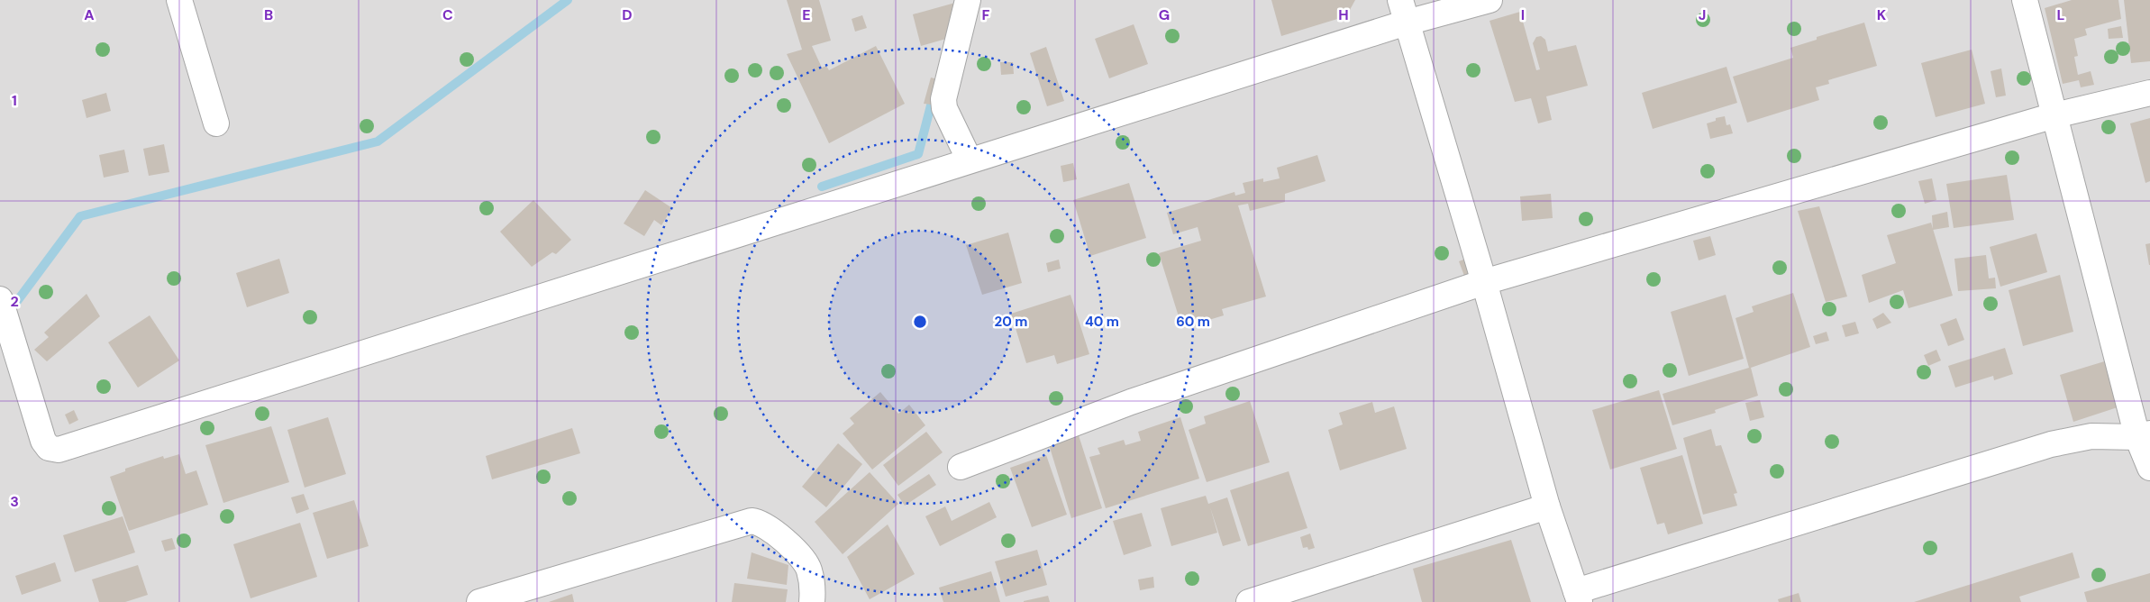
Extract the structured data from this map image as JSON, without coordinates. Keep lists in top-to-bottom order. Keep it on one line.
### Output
{"grid":{"columns":["A","B","C","D","E","F","G","H","I","J","K","L"],"rows":["1","2","3"]},"rings":["20 m","40 m","60 m"]}
